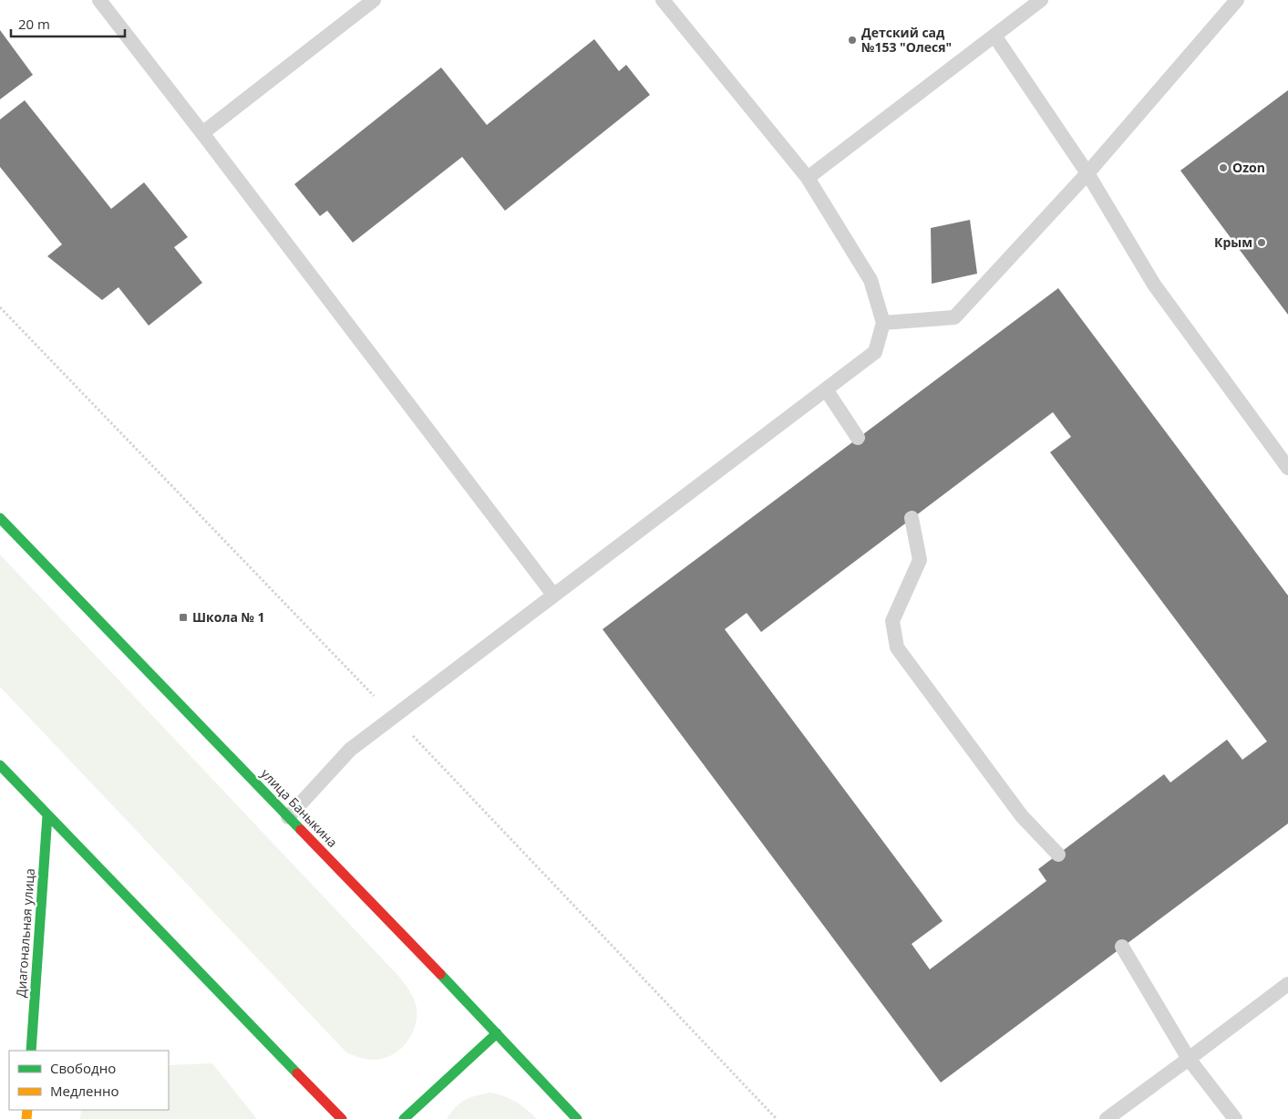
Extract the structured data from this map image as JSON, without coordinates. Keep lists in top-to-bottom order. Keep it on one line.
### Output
{"streets":{"main road":["улица Баныкина","Диагональная улица"]},"places":{"other":["Детский сад №153 \"Олеся\"","Ozon","Крым"],"transit":["Школа № 1"]},"legend":["Свободно","Медленно"],"scale_bar":"20 m"}
